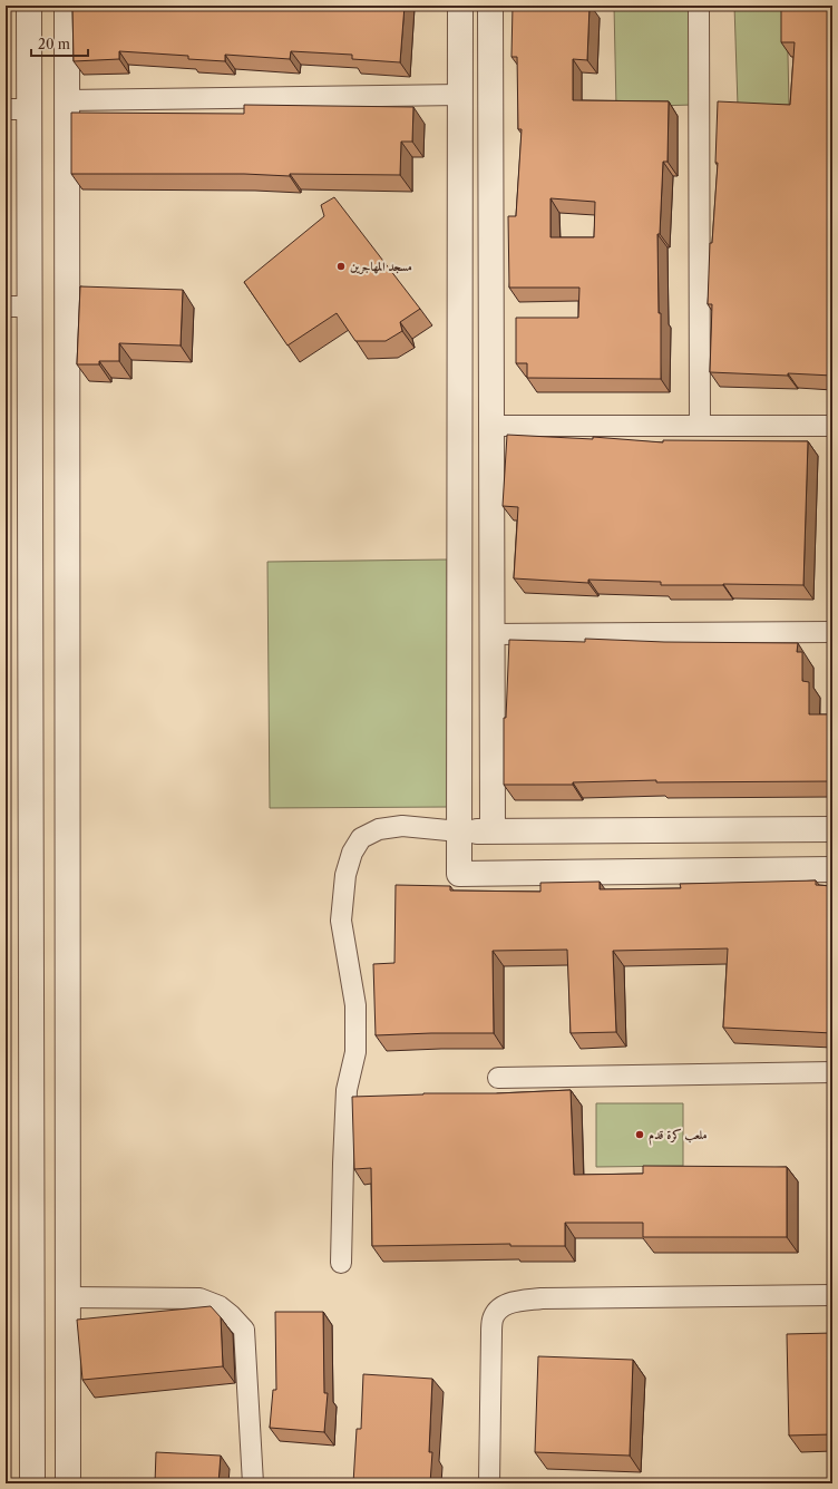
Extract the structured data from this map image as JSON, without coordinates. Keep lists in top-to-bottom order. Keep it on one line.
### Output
{"places":["مسجد المهاجرين","ملعب كرة قدم"],"scale_bar":"20 m"}
